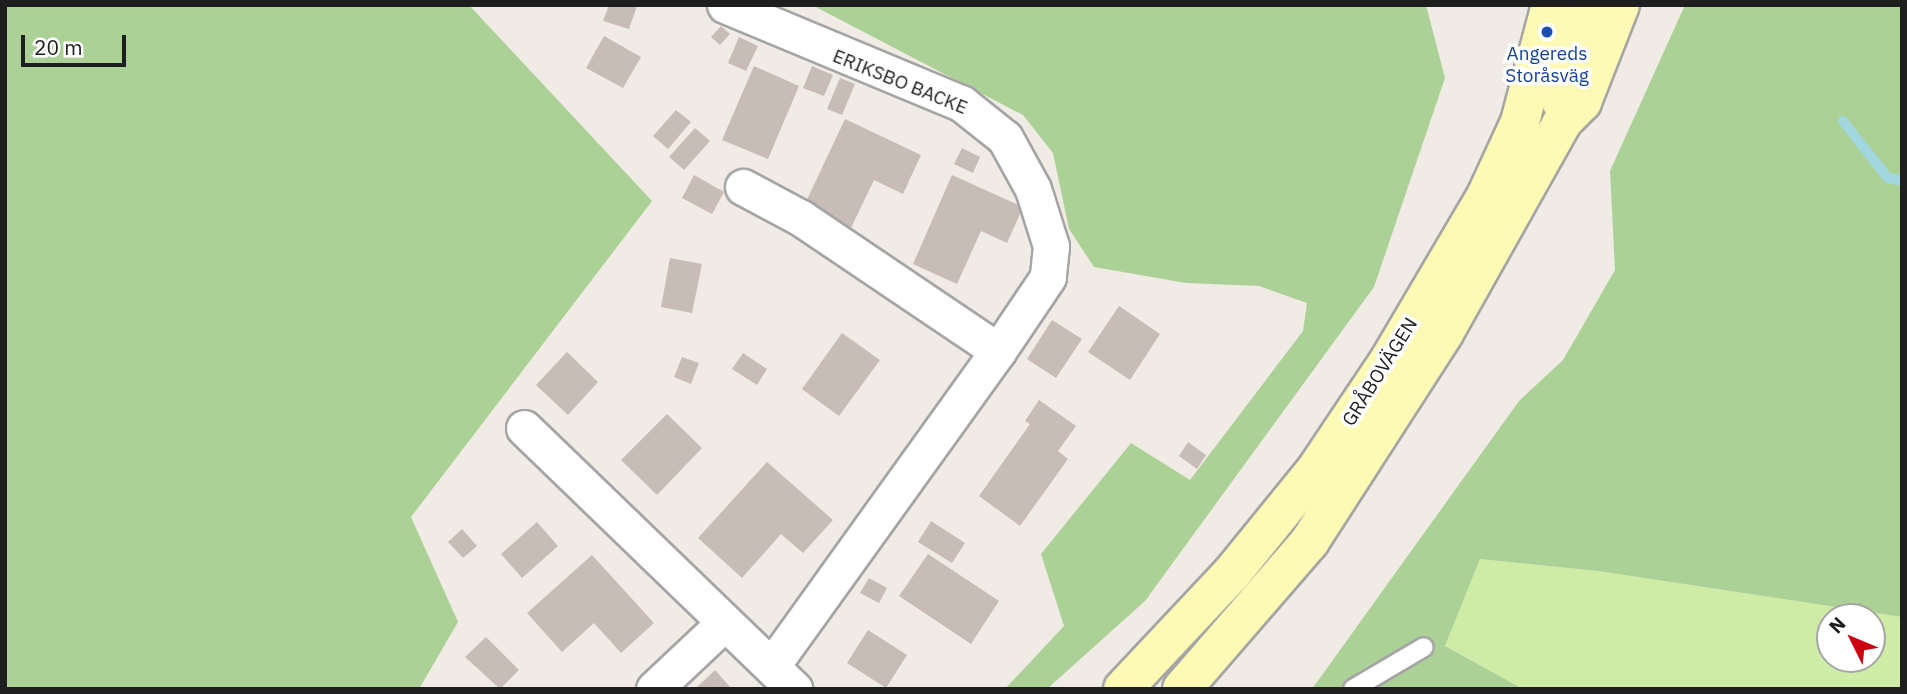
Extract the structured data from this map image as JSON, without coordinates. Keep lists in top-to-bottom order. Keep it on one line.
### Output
{"streets":{"main road":["GRÅBOVÄGEN"],"street":["ERIKSBO BACKE"]},"places":["Angereds Storåsväg"],"scale_bar":"20 m","north":"top left"}
